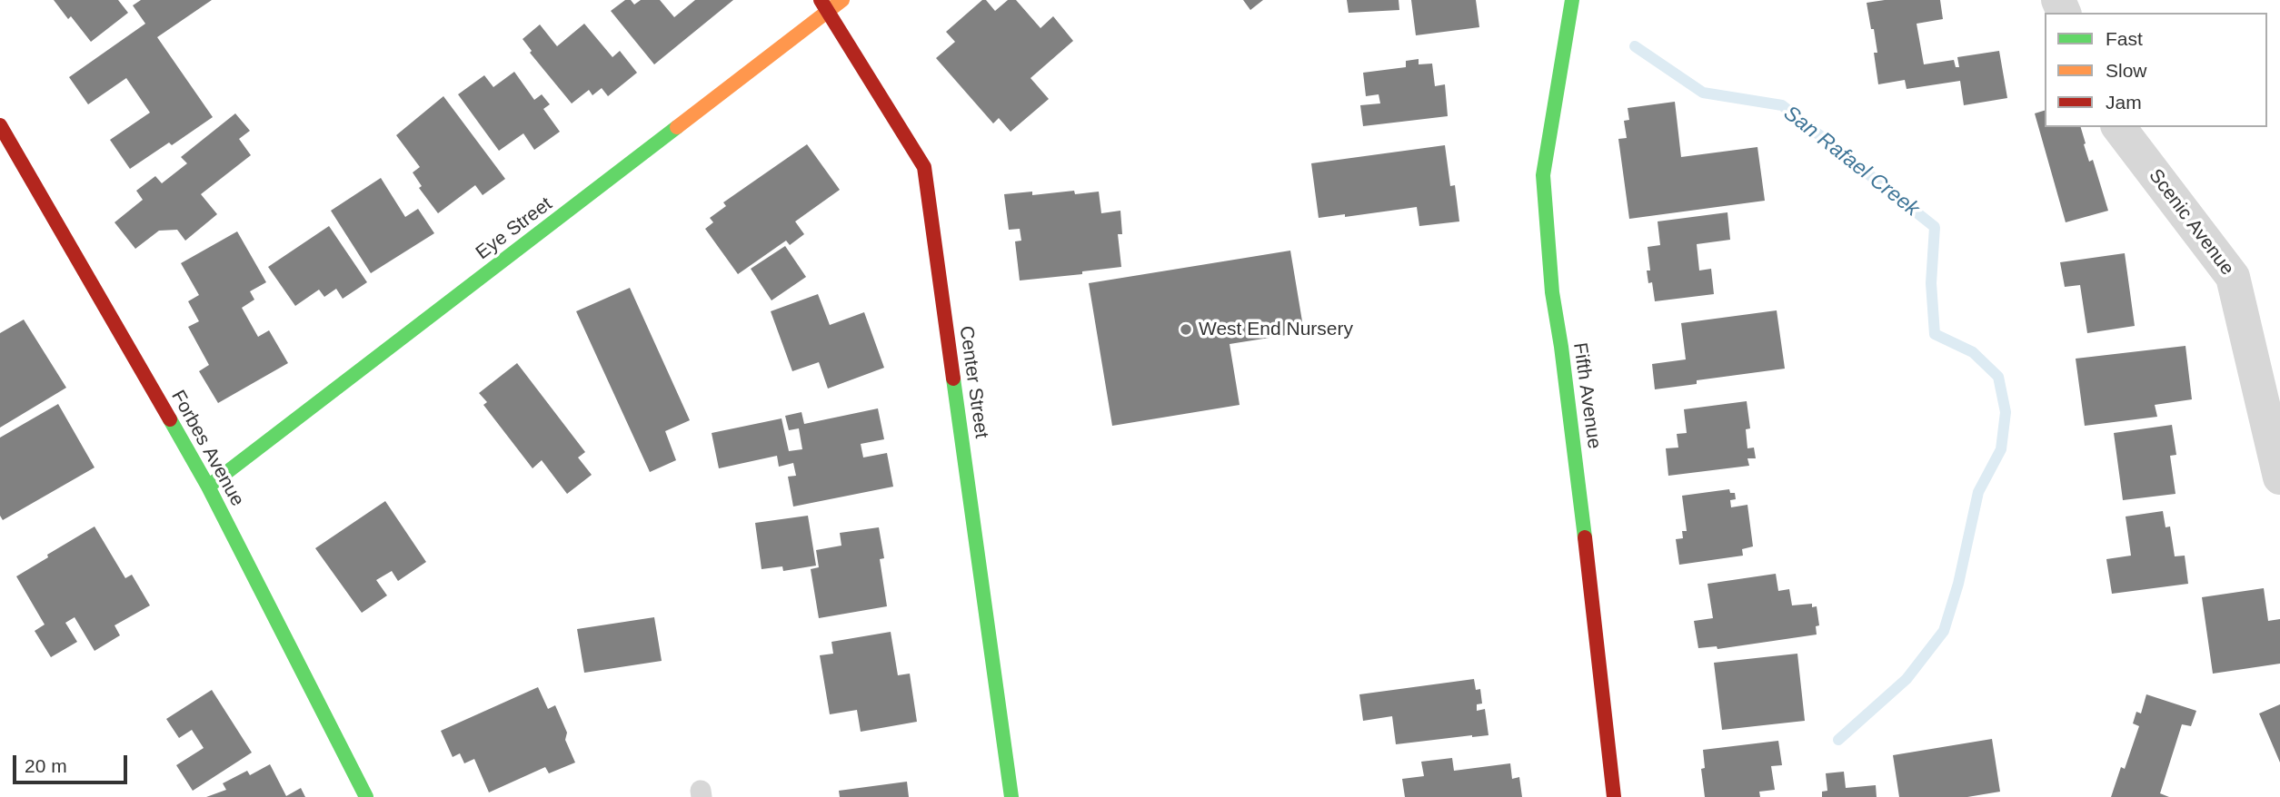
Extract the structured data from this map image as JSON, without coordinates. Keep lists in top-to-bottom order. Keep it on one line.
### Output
{"streets":{"street":["Scenic Avenue","Eye Street","Center Street","Fifth Avenue","Forbes Avenue"]},"crossings":[["Eye Street","Center Street"],["Eye Street","Forbes Avenue"]],"water":["San Rafael Creek"],"places":["West End Nursery"],"legend":["Fast","Slow","Jam"],"scale_bar":"20 m"}
